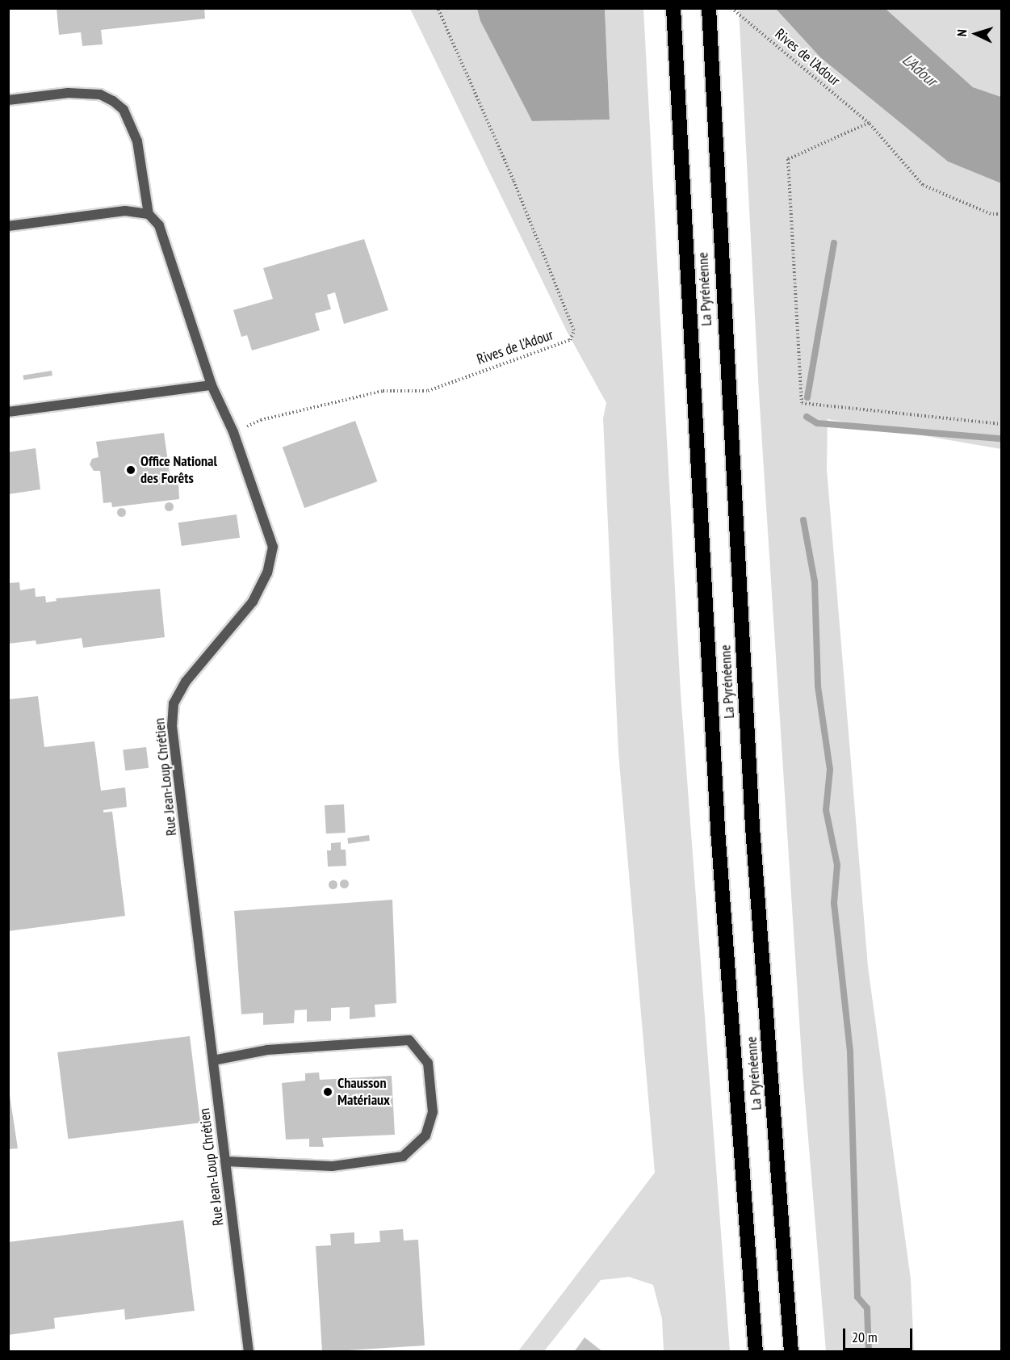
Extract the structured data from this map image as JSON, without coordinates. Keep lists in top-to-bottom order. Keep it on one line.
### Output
{"streets":{"highway":["La Pyrénéenne"],"street":["Rue Jean-Loup Chrétien"],"path":["Rives de l'Adour"]},"crossings":[["Rives de l'Adour","Rue Jean-Loup Chrétien"]],"water":["L'Adour"],"places":["Office National des Forêts","Chausson Matériaux"],"scale_bar":"20 m","north":"left"}
